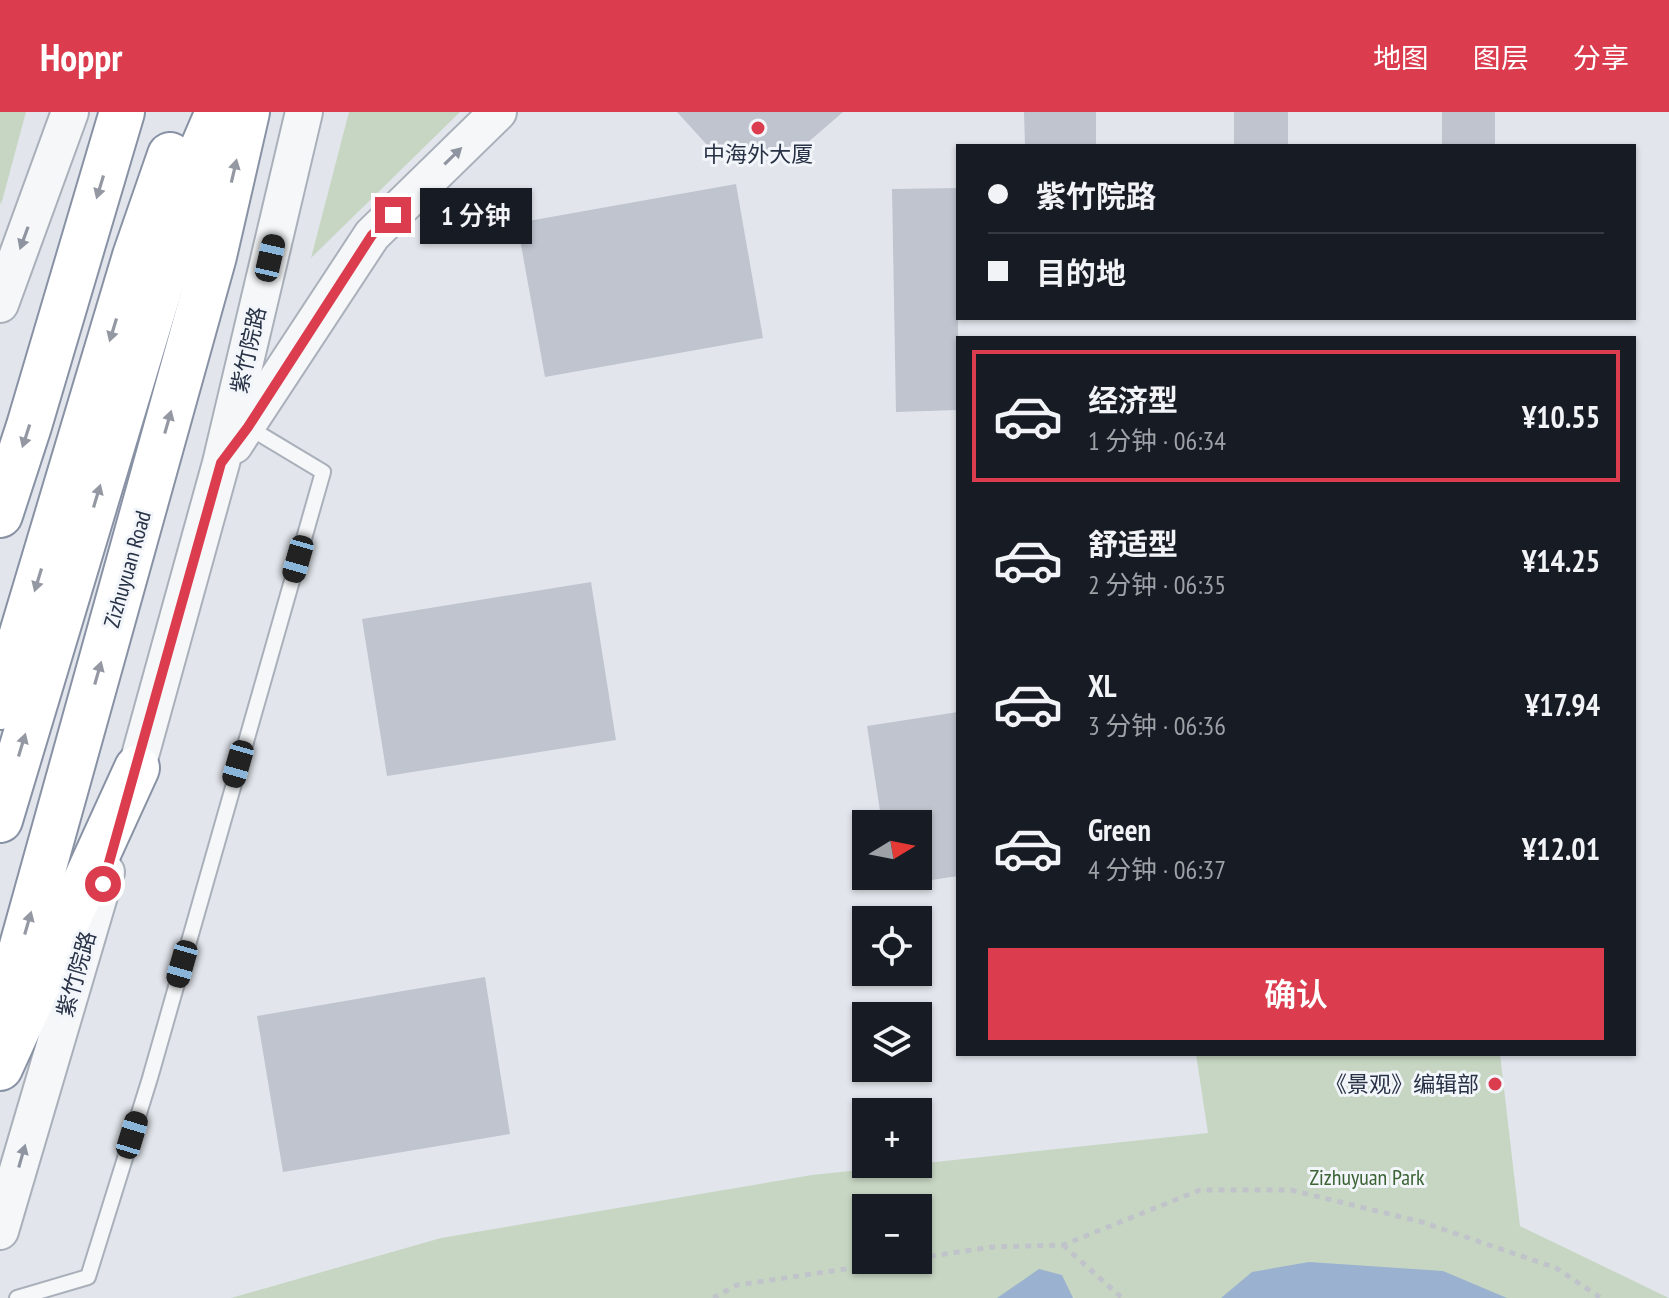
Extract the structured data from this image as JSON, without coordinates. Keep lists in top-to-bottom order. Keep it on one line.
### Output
{"streets":{"highway":["Zizhuyuan Road"],"street":["紫竹院路"]},"one_way":["紫竹院路"],"parks":["Zizhuyuan Park"],"places":["中海外大厦","《景观》编辑部"],"north":"right","page":{"header":"Hoppr","nav":["地图","图层","分享"],"banner":["紫竹院路","目的地"],"bubble":"1 分钟","list":[{"name":"经济型","note":"1 分钟 · 06:34","value":"¥10.55"},{"name":"舒适型","note":"2 分钟 · 06:35","value":"¥14.25"},{"name":"XL","note":"3 分钟 · 06:36","value":"¥17.94"},{"name":"Green","note":"4 分钟 · 06:37","value":"¥12.01"}],"map_buttons":["+","−"],"buttons":"确认"}}
